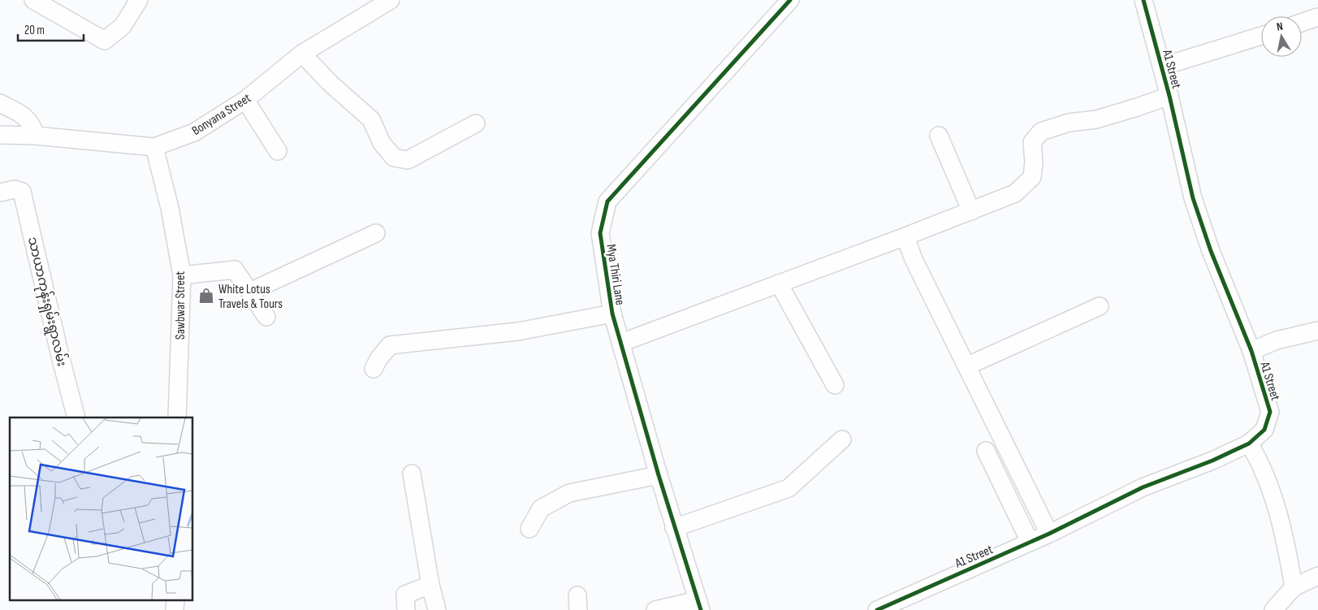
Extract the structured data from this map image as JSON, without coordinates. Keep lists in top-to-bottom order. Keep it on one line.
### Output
{"streets":{"street":["A1 Street","Bonyana Street","Mya Thiri Lane","သာယာကုန်းရှမ်းရွာလမ်း","Sawbwar Street"]},"crossings":[["Bonyana Street","Sawbwar Street"]],"places":{"shop":["White Lotus Travels & Tours"]},"scale_bar":"20 m","north":"top"}
